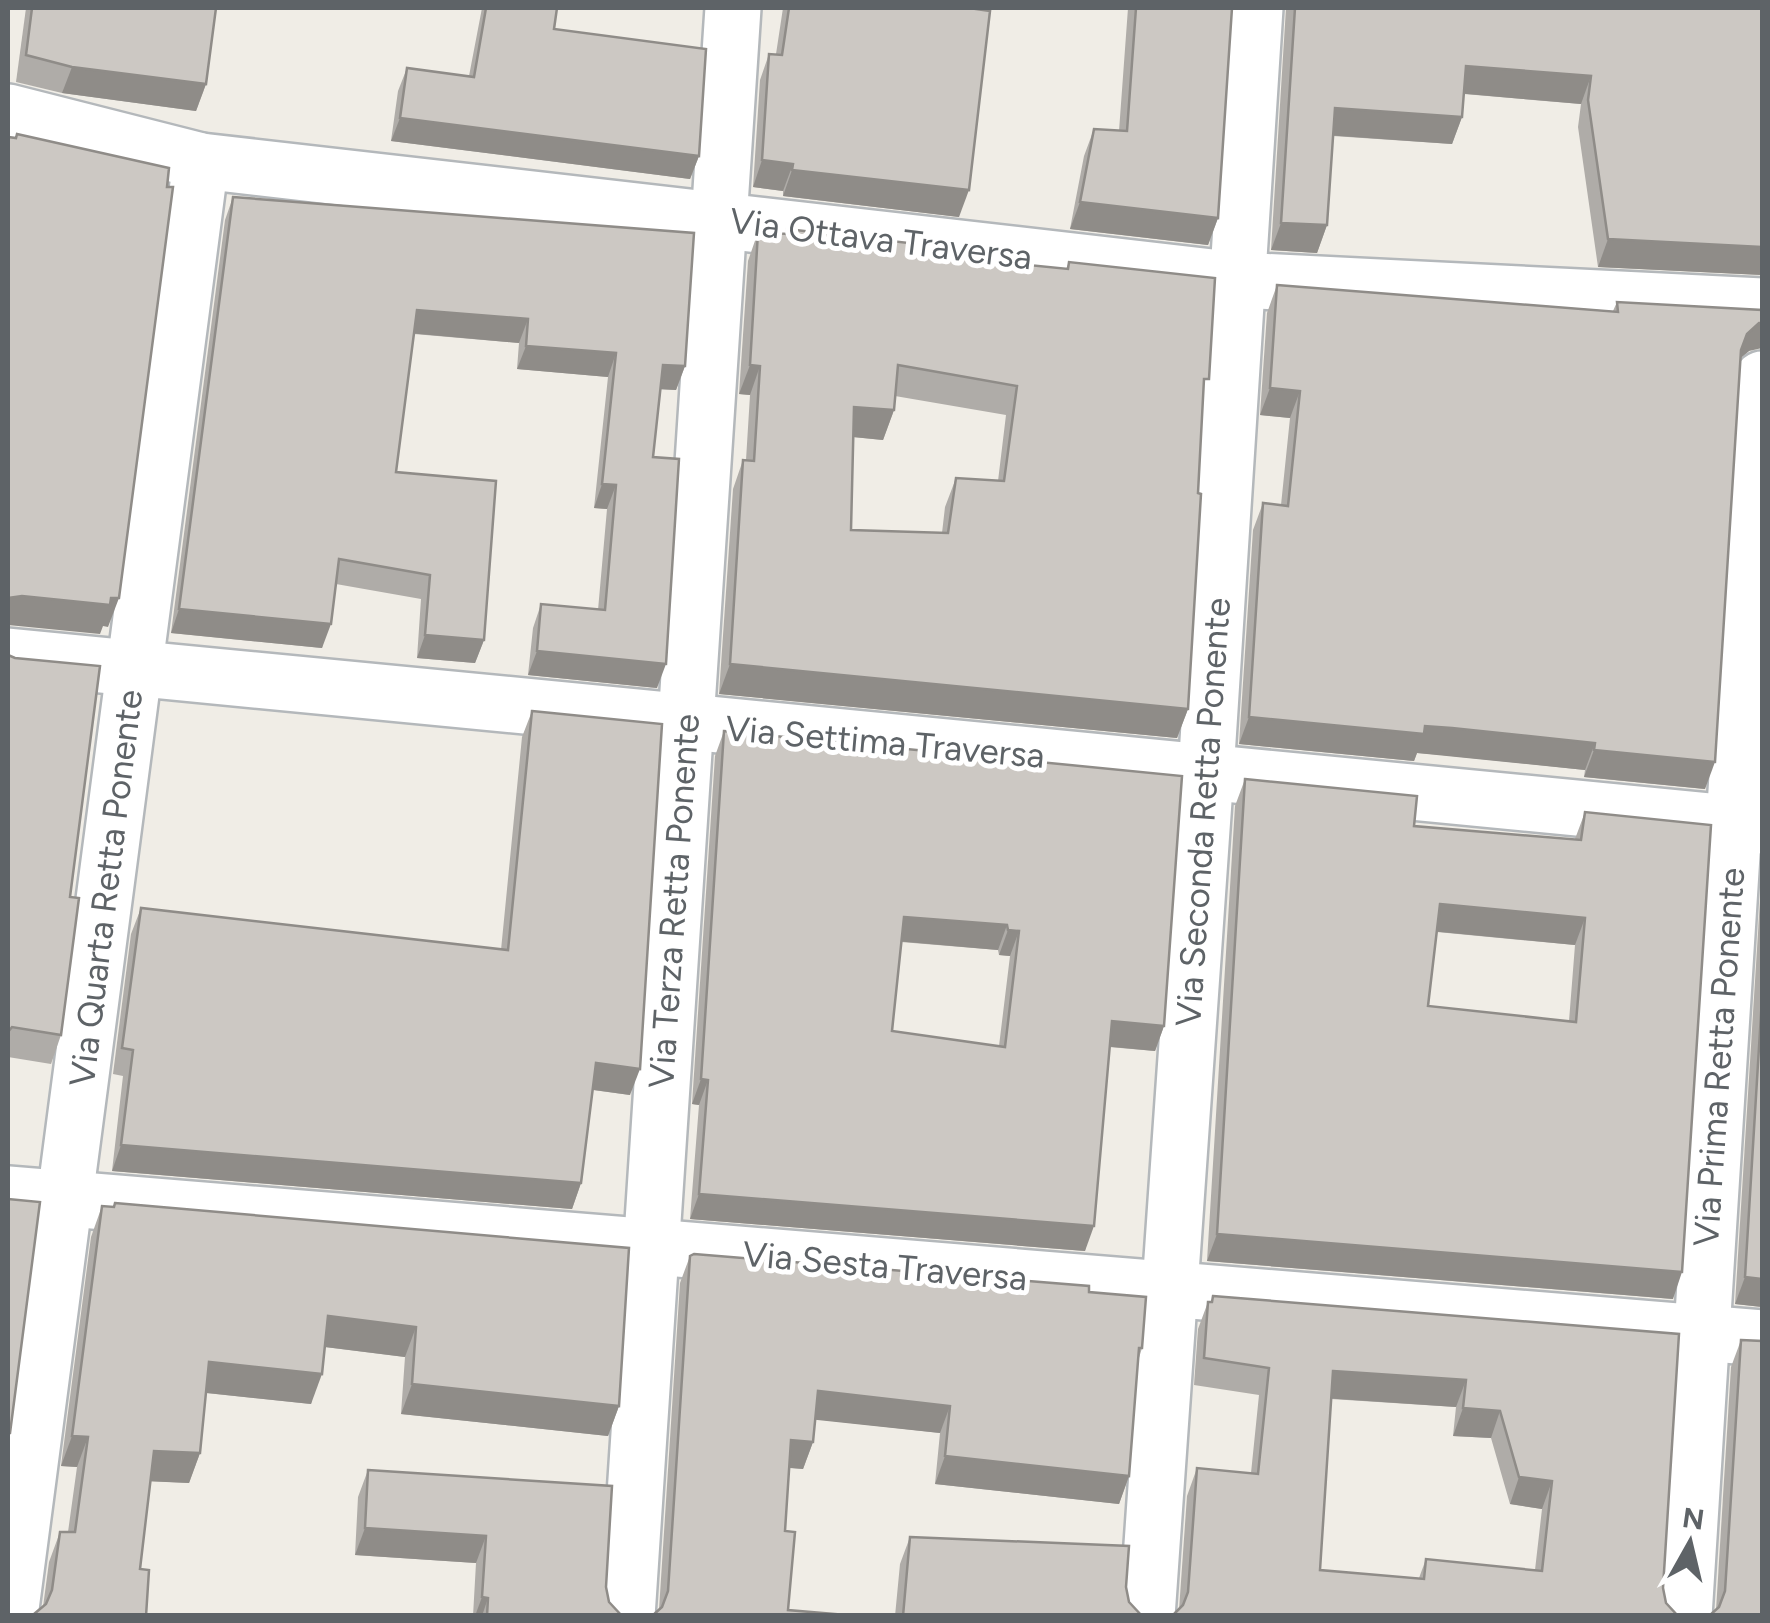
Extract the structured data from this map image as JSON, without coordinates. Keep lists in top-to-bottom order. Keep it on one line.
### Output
{"streets":{"street":["Via Ottava Traversa","Via Settima Traversa","Via Seconda Retta Ponente","Via Quarta Retta Ponente","Via Terza Retta Ponente","Via Prima Retta Ponente","Via Sesta Traversa"]},"crossings":[["Via Ottava Traversa","Via Seconda Retta Ponente"],["Via Ottava Traversa","Via Quarta Retta Ponente"],["Via Ottava Traversa","Via Terza Retta Ponente"],["Via Settima Traversa","Via Seconda Retta Ponente"],["Via Settima Traversa","Via Quarta Retta Ponente"],["Via Settima Traversa","Via Terza Retta Ponente"],["Via Settima Traversa","Via Prima Retta Ponente"],["Via Seconda Retta Ponente","Via Sesta Traversa"],["Via Quarta Retta Ponente","Via Sesta Traversa"],["Via Terza Retta Ponente","Via Sesta Traversa"],["Via Prima Retta Ponente","Via Sesta Traversa"]],"north":"top"}
